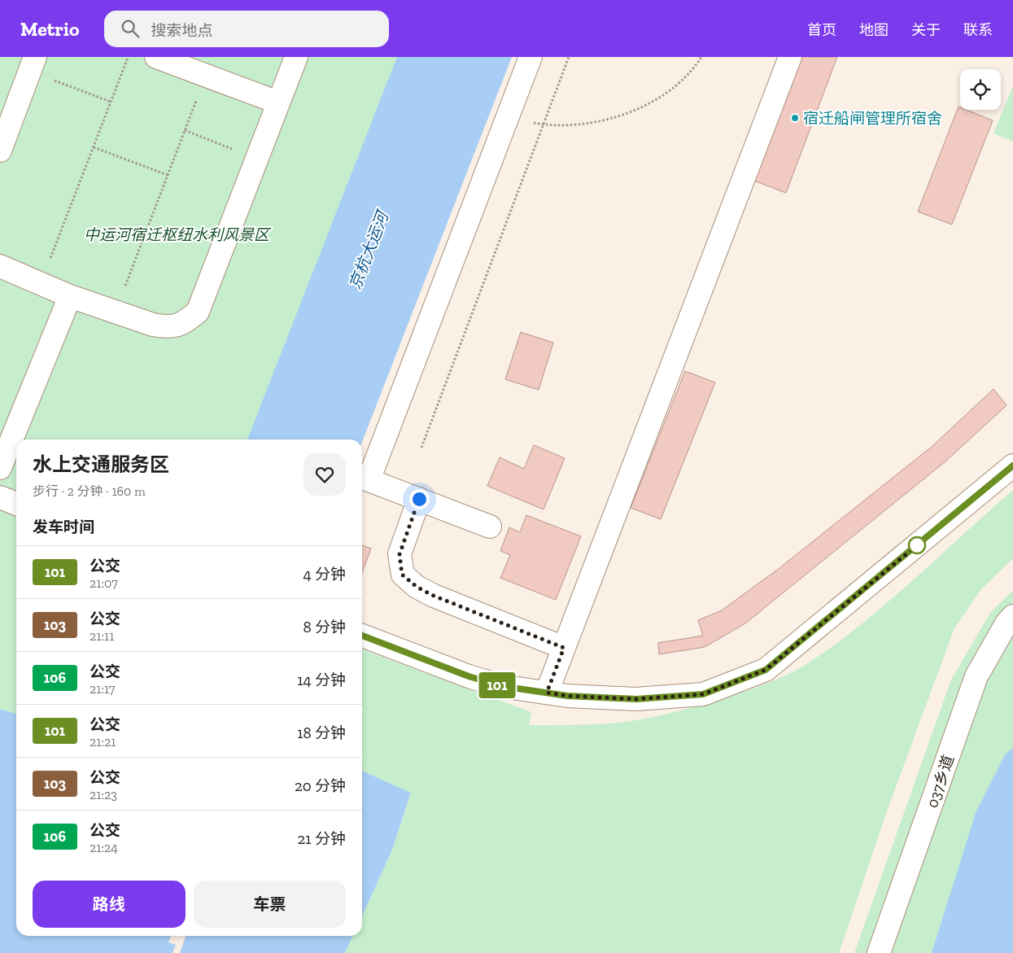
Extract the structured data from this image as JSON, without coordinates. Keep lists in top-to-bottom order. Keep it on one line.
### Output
{"streets":{"main road":["037乡道"]},"water":["京杭大运河"],"parks":["中运河宿迁枢纽水利风景区"],"places":["宿迁船闸管理所宿舍"],"lines":["bus line 101"],"page":{"header":"Metrio","search":"搜索地点","nav":["首页","地图","关于","联系"],"on_map":"101","heading":[["水上交通服务区","步行 · 2 分钟 · 160 m"],"发车时间"],"list":[{"mark":"101","name":"公交","note":"21:07","value":"4 分钟"},{"mark":"103","name":"公交","note":"21:11","value":"8 分钟"},{"mark":"106","name":"公交","note":"21:17","value":"14 分钟"},{"mark":"101","name":"公交","note":"21:21","value":"18 分钟"},{"mark":"103","name":"公交","note":"21:23","value":"20 分钟"},{"mark":"106","name":"公交","note":"21:24","value":"21 分钟"}],"buttons":["路线","车票"]}}
